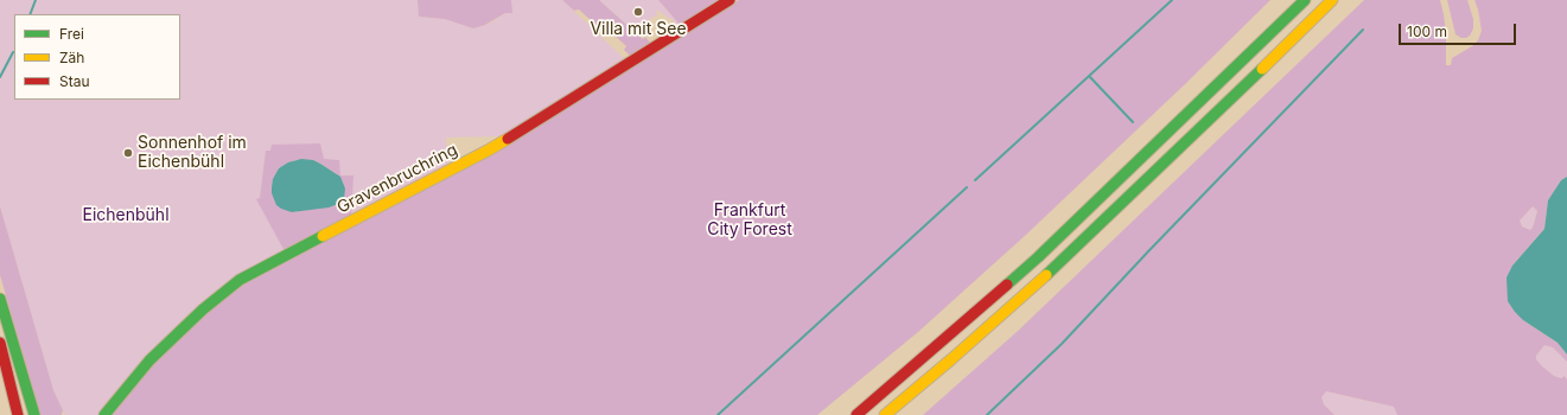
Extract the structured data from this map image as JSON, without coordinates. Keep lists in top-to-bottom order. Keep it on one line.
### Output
{"streets":{"main road":["Gravenbruchring"]},"parks":["Frankfurt City Forest","Eichenbühl"],"places":["Villa mit See","Sonnenhof im Eichenbühl"],"legend":["Frei","Zäh","Stau"],"scale_bar":"100 m"}
